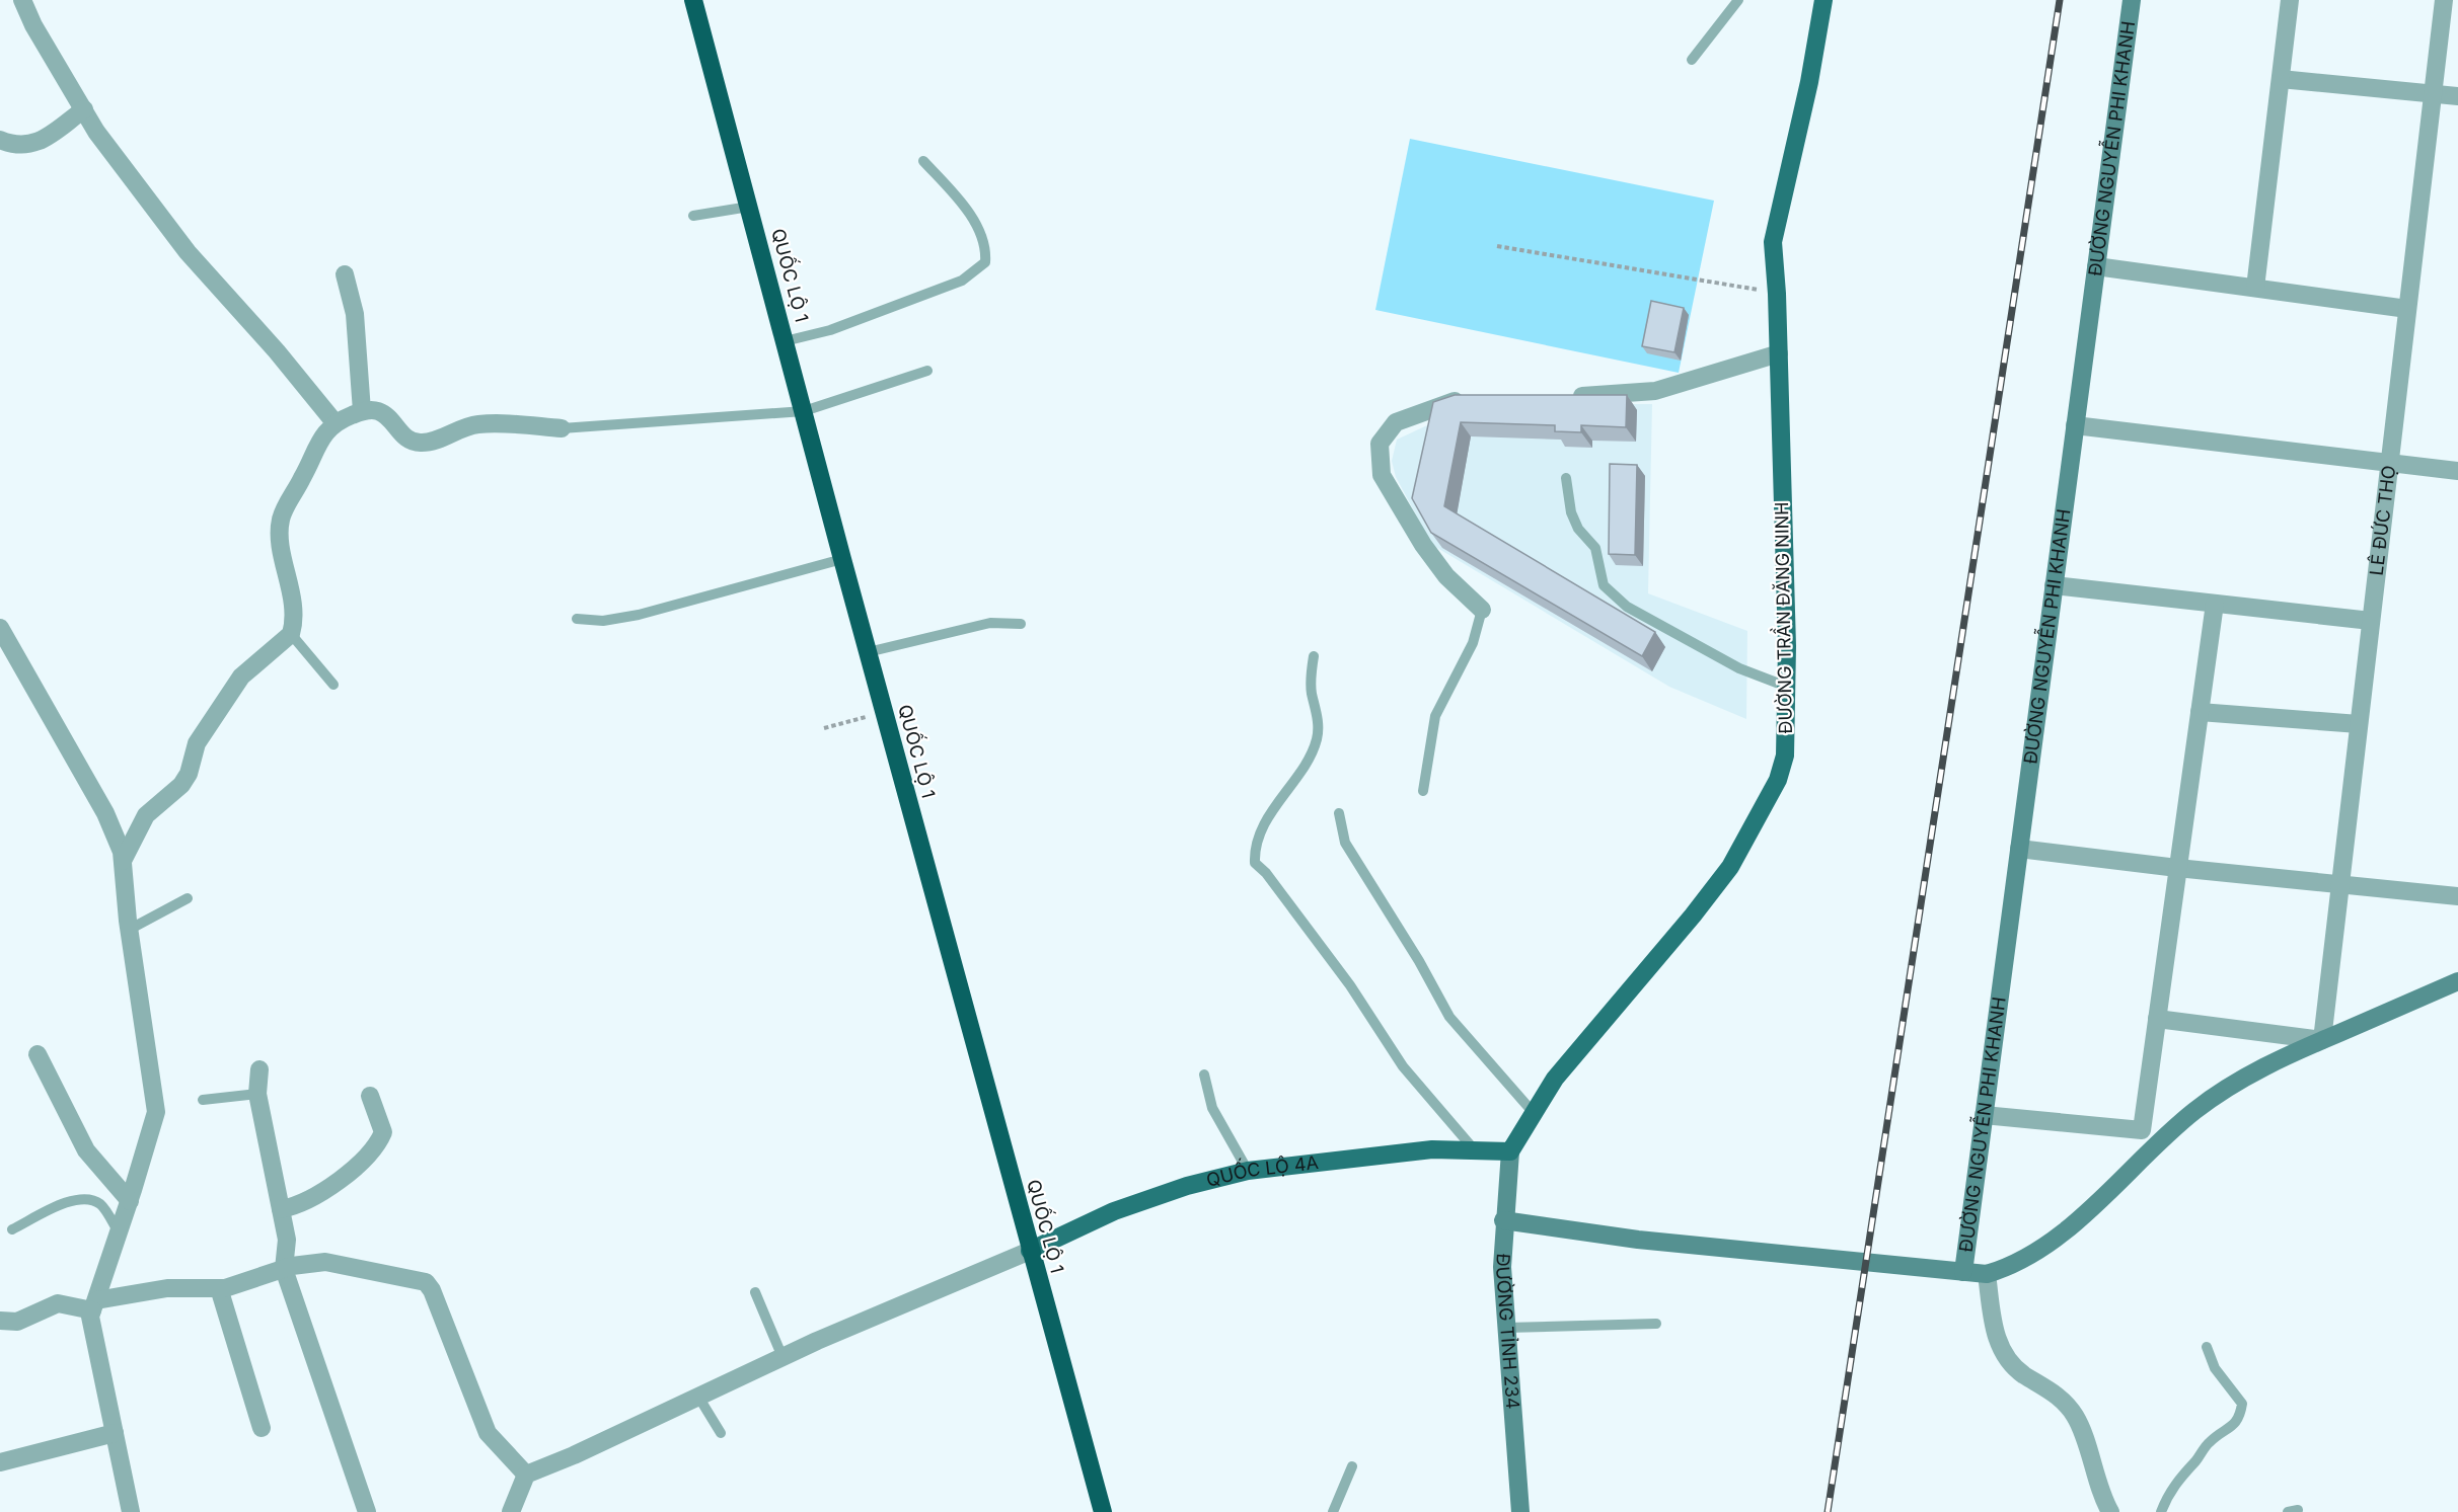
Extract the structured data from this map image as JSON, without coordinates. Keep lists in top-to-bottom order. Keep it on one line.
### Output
{"streets":{"highway":["QUỐC LỘ 1"],"main road":["ĐƯỜNG TRẦN ĐĂNG NINH","QUỐC LỘ 4A"],"street":["ĐƯỜNG NGUYỄN PHI KHANH","LÊ ĐỨC THỌ","ĐƯỜNG TỈNH 234"]},"crossings":[["QUỐC LỘ 1","QUỐC LỘ 4A"],["ĐƯỜNG TRẦN ĐĂNG NINH","QUỐC LỘ 4A"],["ĐƯỜNG TRẦN ĐĂNG NINH","ĐƯỜNG TỈNH 234"],["QUỐC LỘ 4A","ĐƯỜNG TỈNH 234"]]}
